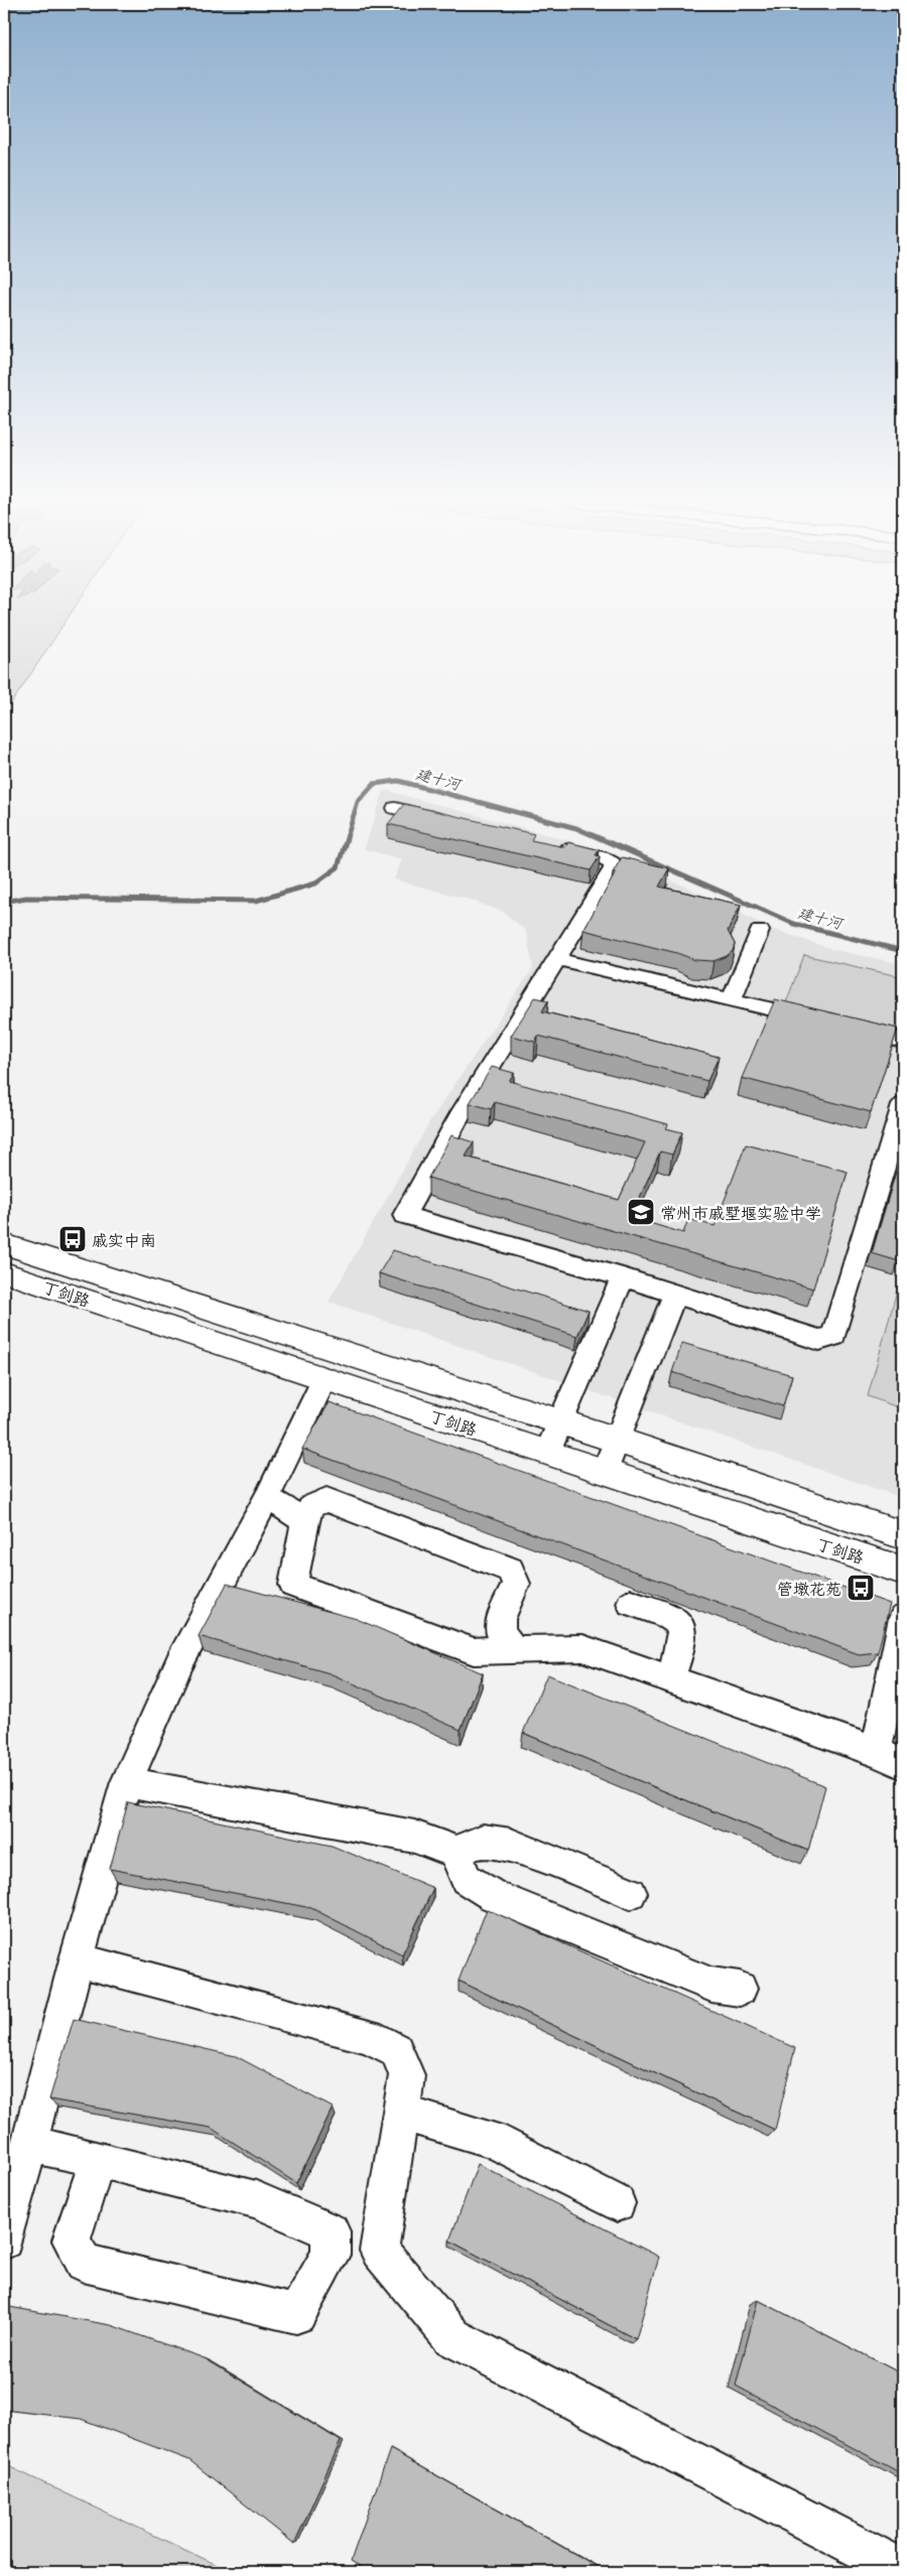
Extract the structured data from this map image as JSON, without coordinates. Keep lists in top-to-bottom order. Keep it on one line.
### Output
{"streets":{"main road":["丁剑路"]},"water":["建十河"],"places":{"school or university":["常州市戚墅堰实验中学"],"bus stop":["戚实中南","管墩花苑"]}}
